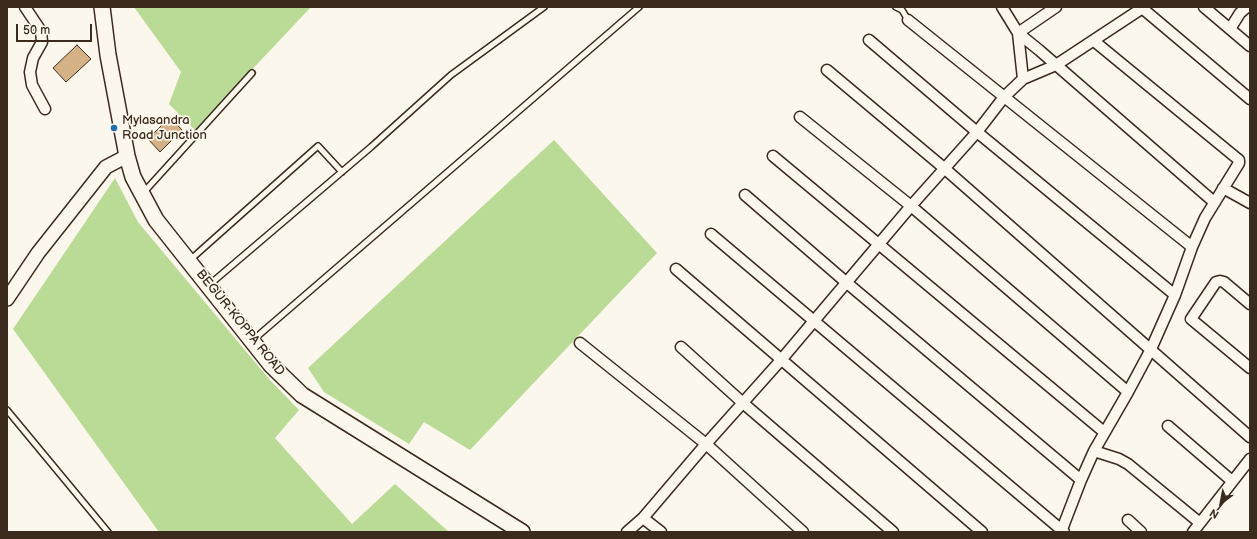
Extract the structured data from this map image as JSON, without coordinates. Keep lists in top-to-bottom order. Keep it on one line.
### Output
{"streets":{"main road":["BEGUR-KOPPA ROAD"]},"places":["Mylasandra Road Junction"],"scale_bar":"50 m","north":"bottom left"}
